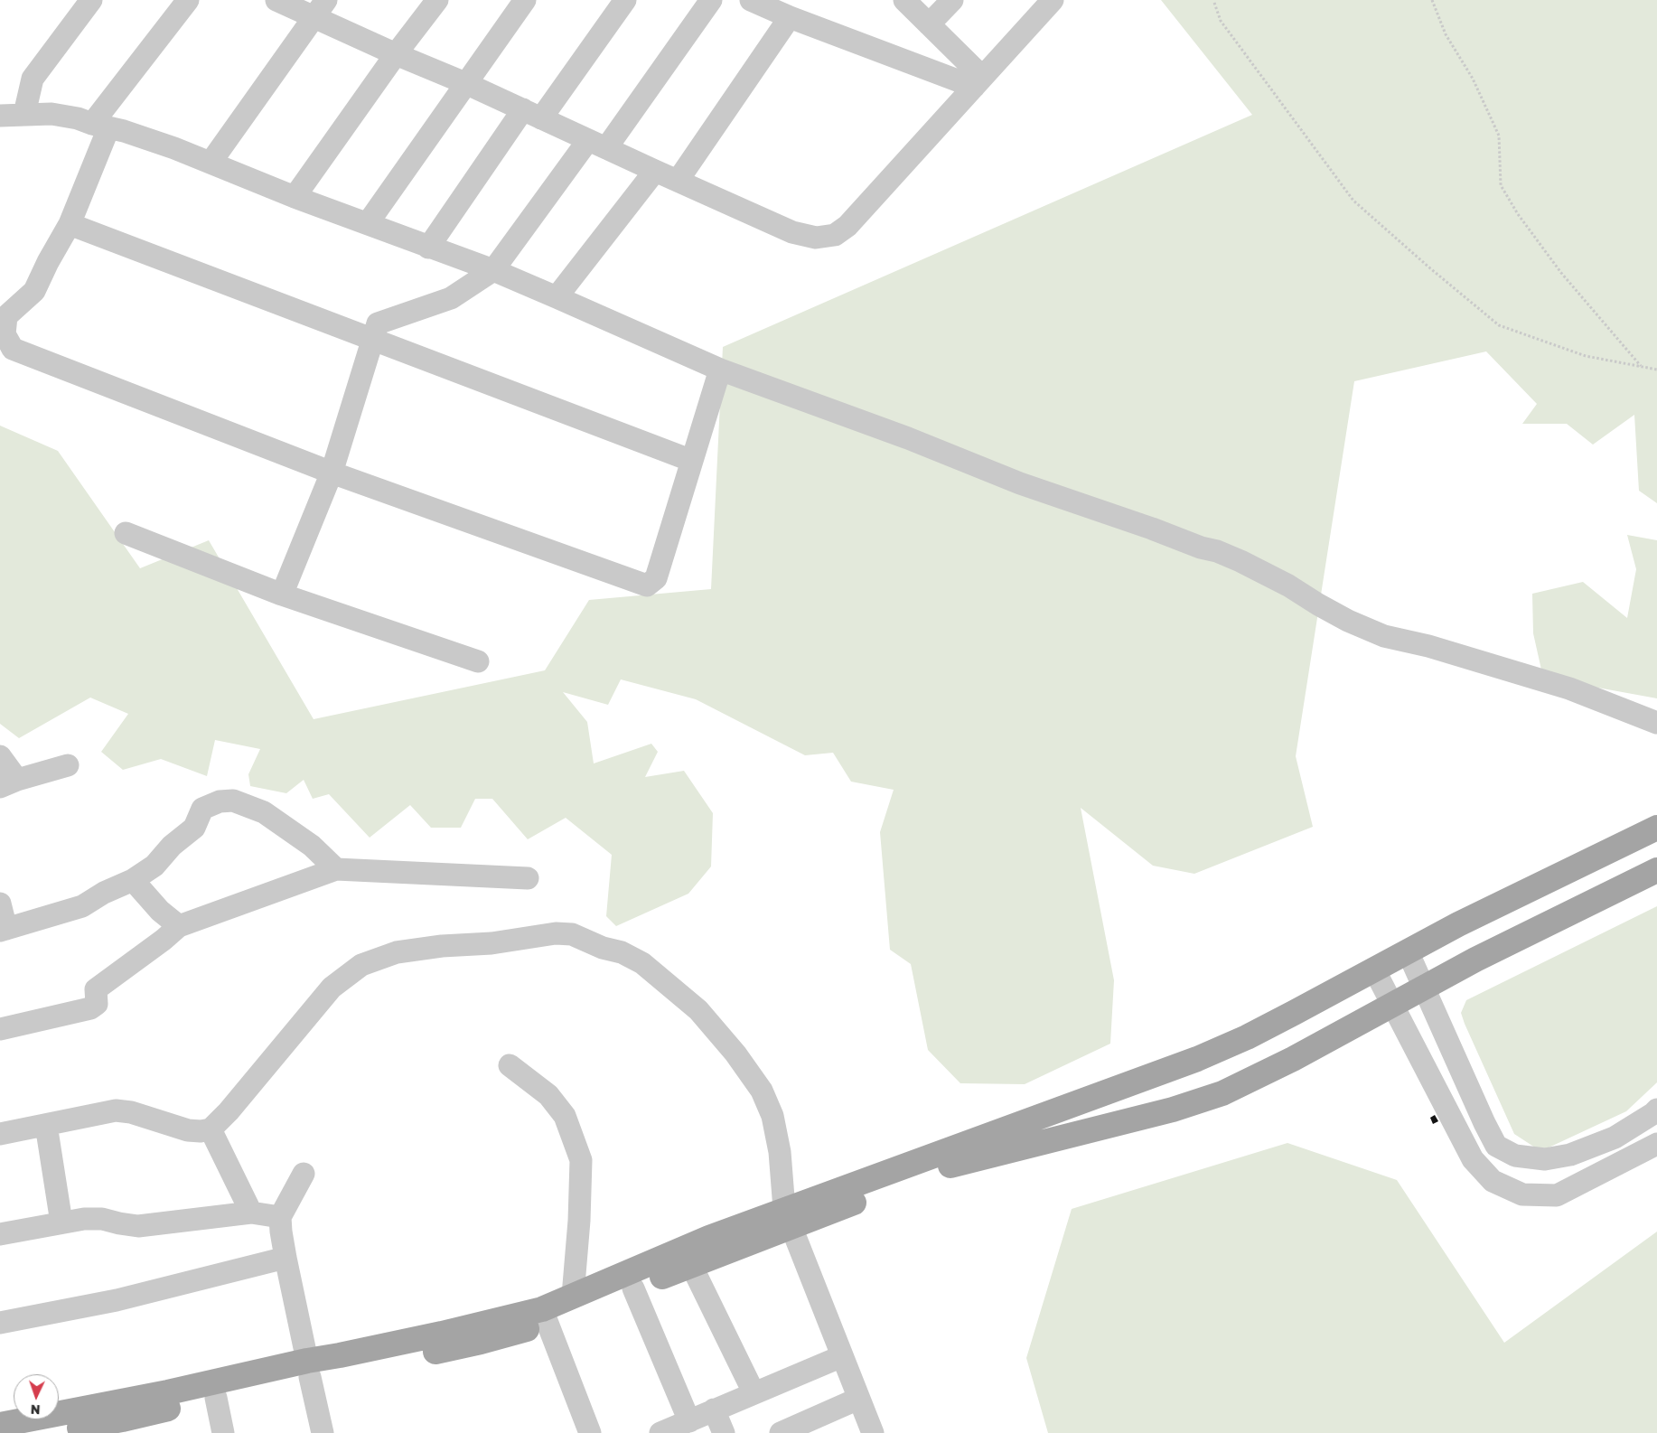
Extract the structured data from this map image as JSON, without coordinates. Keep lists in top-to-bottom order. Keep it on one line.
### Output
{"north":"bottom"}
